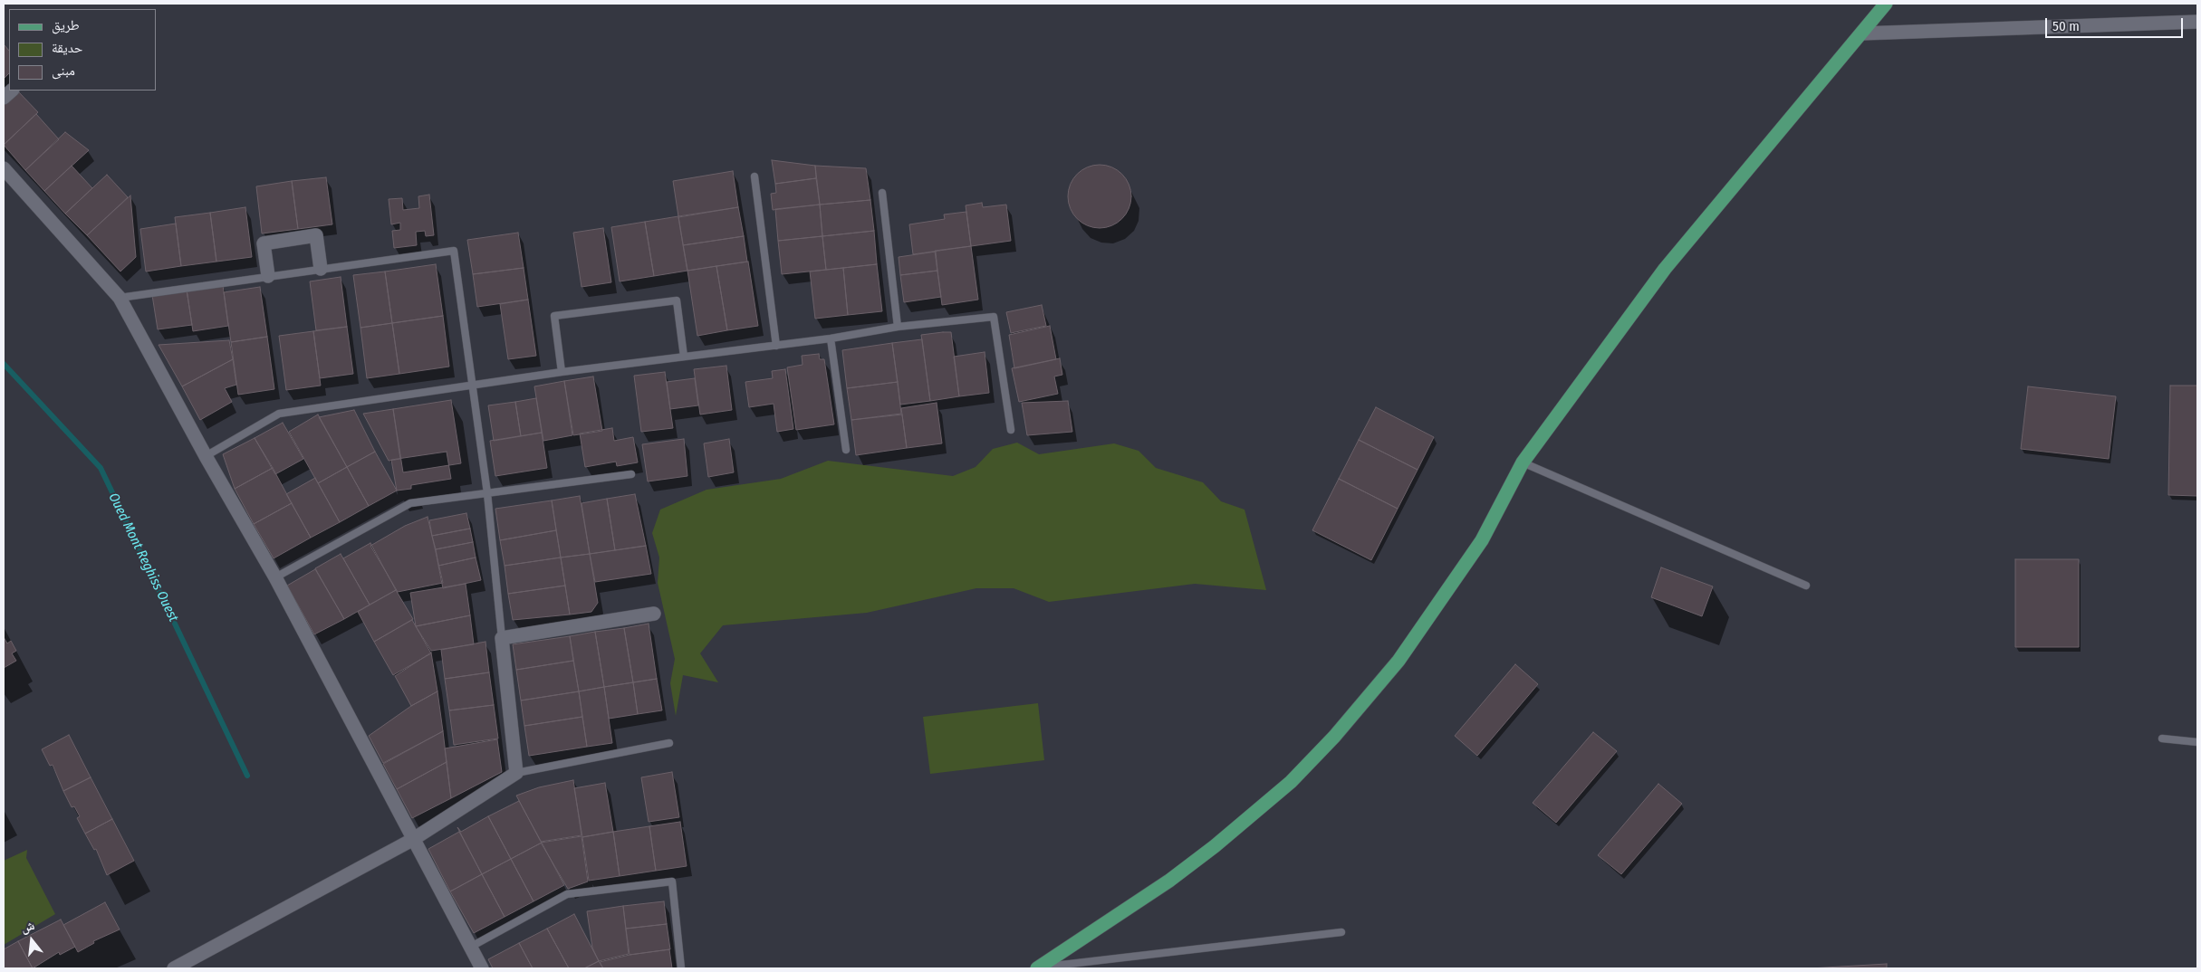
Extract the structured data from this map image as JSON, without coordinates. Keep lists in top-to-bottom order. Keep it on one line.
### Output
{"water":["Oued Mont Reghiss Ouest"],"legend":["طريق","حديقة","مبنى"],"scale_bar":"50 m","north":"top"}
